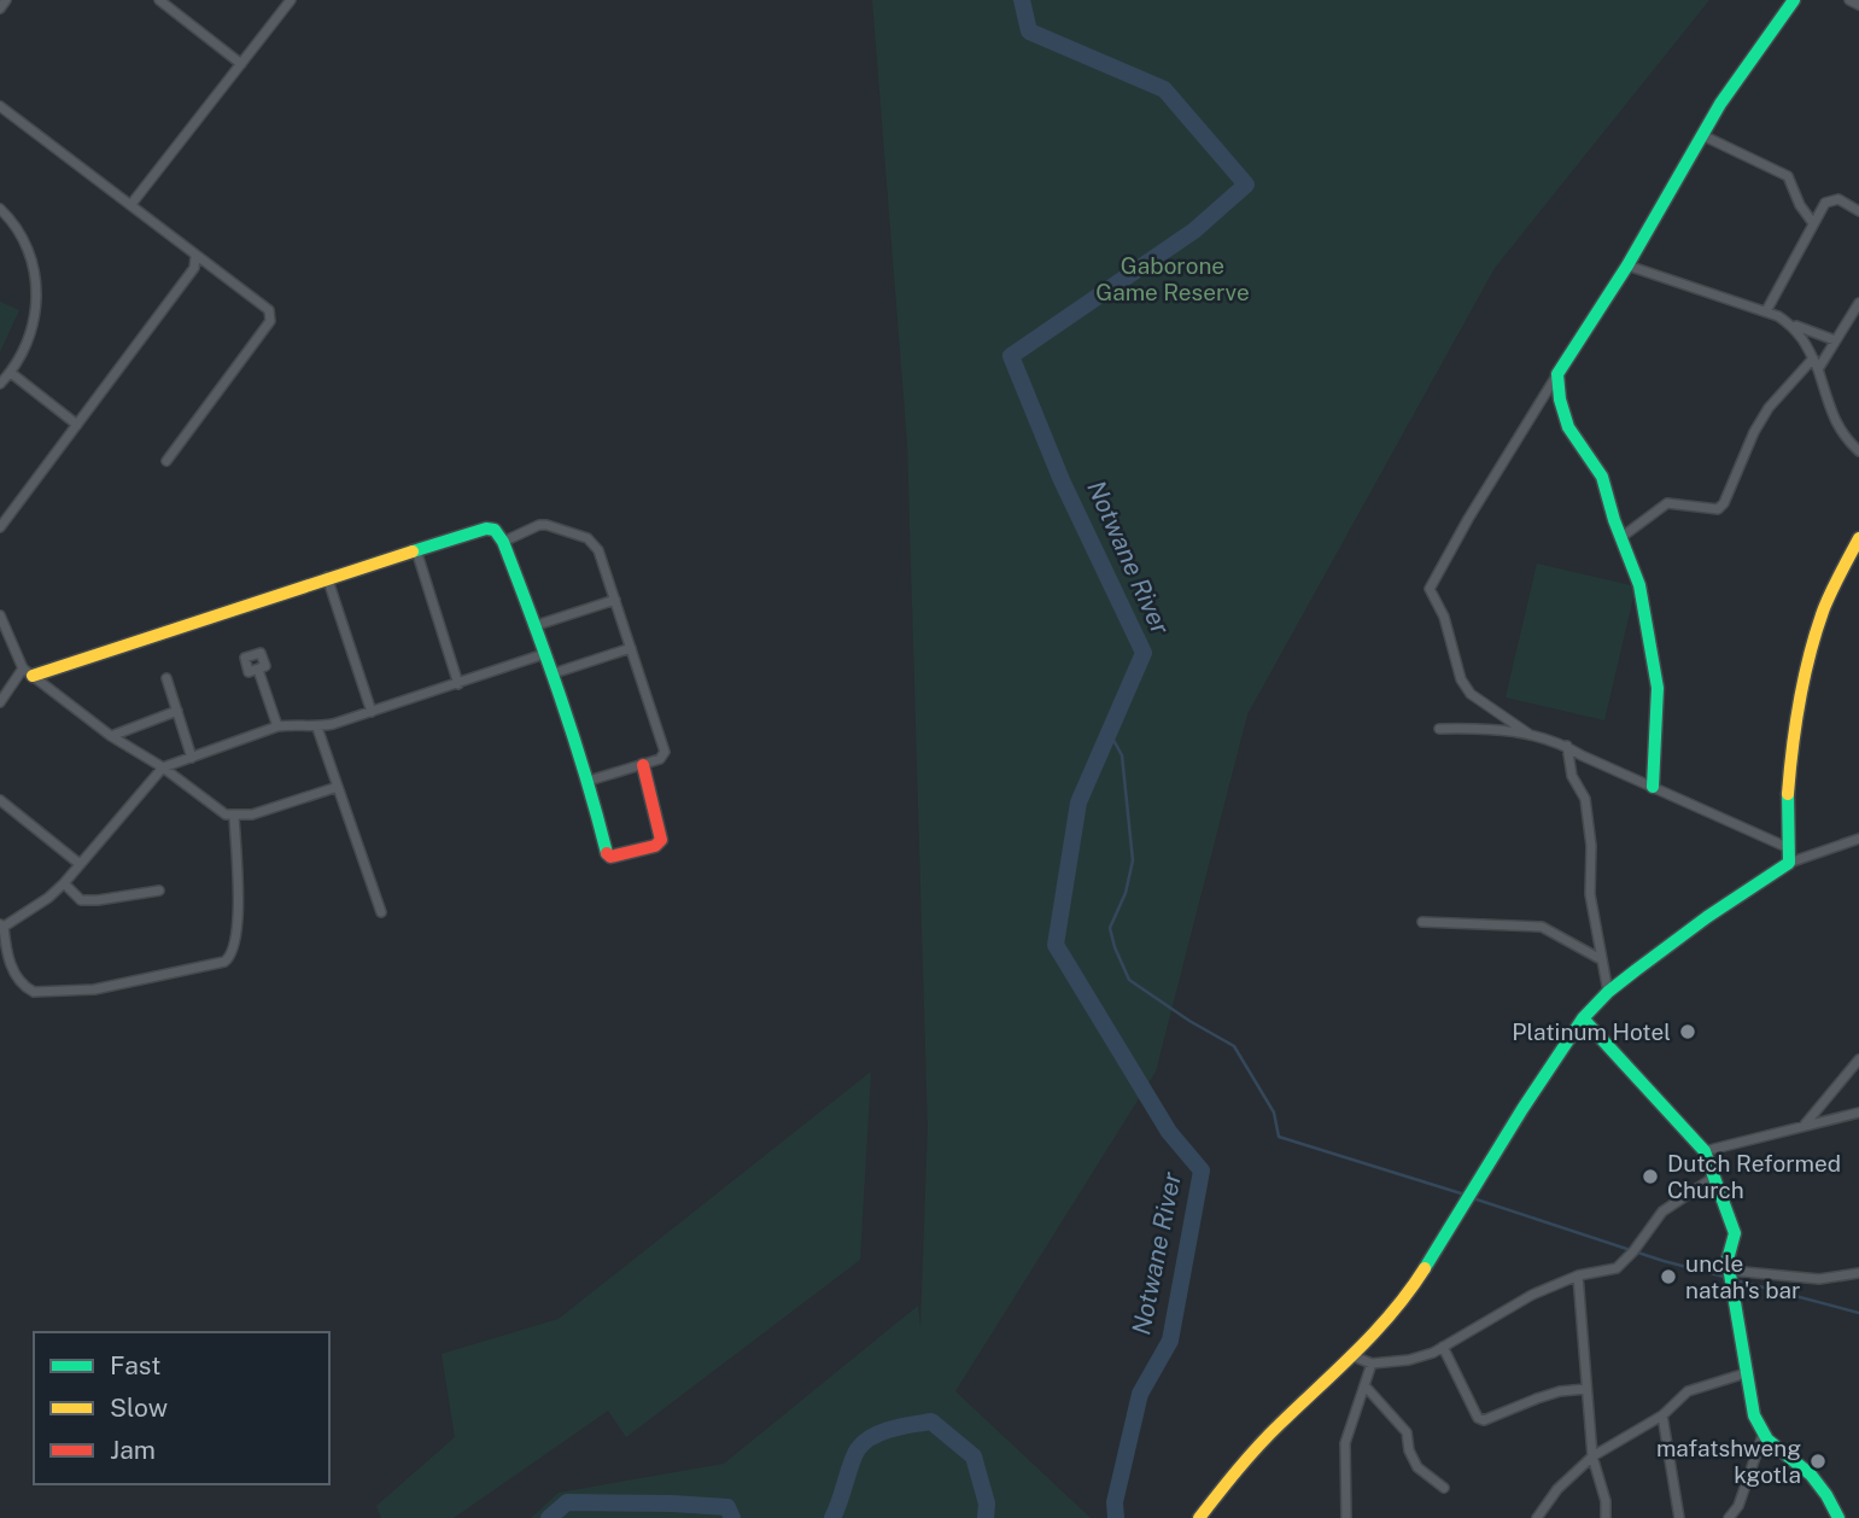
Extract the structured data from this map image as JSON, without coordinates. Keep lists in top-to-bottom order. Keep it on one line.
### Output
{"water":["Notwane River"],"parks":["Gaborone Game Reserve"],"places":["Platinum Hotel","Dutch Reformed Church","uncle natah's bar","mafatshweng kgotla"],"legend":["Fast","Slow","Jam"]}
